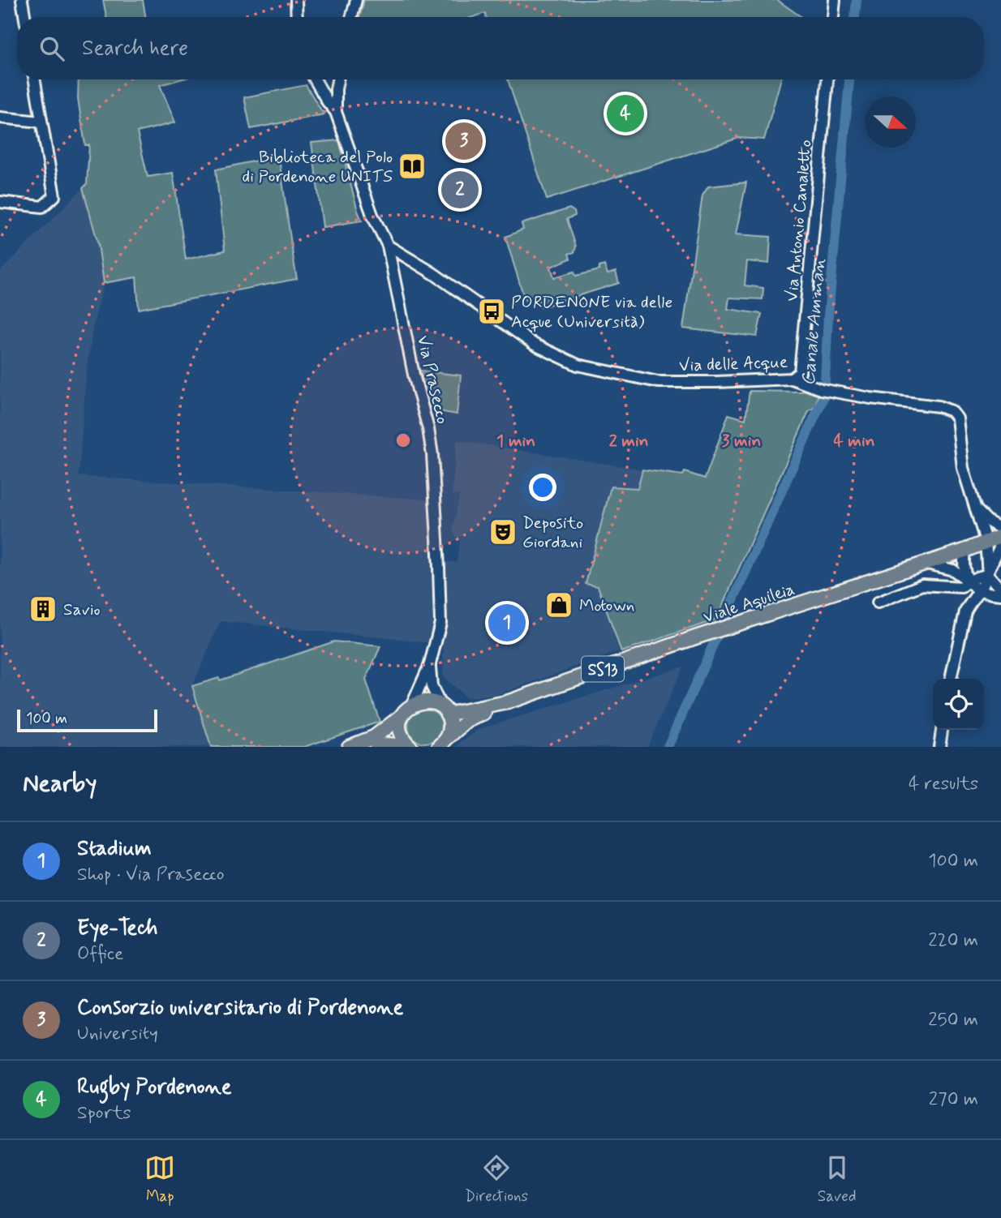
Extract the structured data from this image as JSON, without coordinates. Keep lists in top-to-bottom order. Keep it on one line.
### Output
{"streets":{"main road":["Viale Aquileia","SS13"],"street":["Via Antonio Canaletto","Via delle Acque","Via Prasecco"]},"crossings":[["Via Antonio Canaletto","Via delle Acque"],["Via delle Acque","Via Prasecco"],["Via delle Acque","Viale Aquileia"],["Via Prasecco","Viale Aquileia"]],"water":["Canale Amman"],"places":{"library":["Biblioteca del Polo di Pordenone UNITS"],"bus stop":["PORDENONE via delle Acque (Università)"],"theatre":["Deposito Giordani"],"shop":["Motown"],"building":["Savio"]},"scale_bar":"100 m","north":"right","page":{"search":"Search here","pins":["4","3","2","1"],"scale":"100 m","heading":["Nearby","4 results"],"list":[{"mark":"1","name":"Stadium","note":"Shop · Via Prasecco","value":"100 m"},{"mark":"2","name":"Eye-Tech","note":"Office","value":"220 m"},{"mark":"3","name":"Consorzio universitario di Pordenone","note":"University","value":"250 m"},{"mark":"4","name":"Rugby Pordenone","note":"Sports","value":"270 m"}],"nav":["Map","Directions","Saved"]},"rings":["1 min","2 min","3 min","4 min"]}
